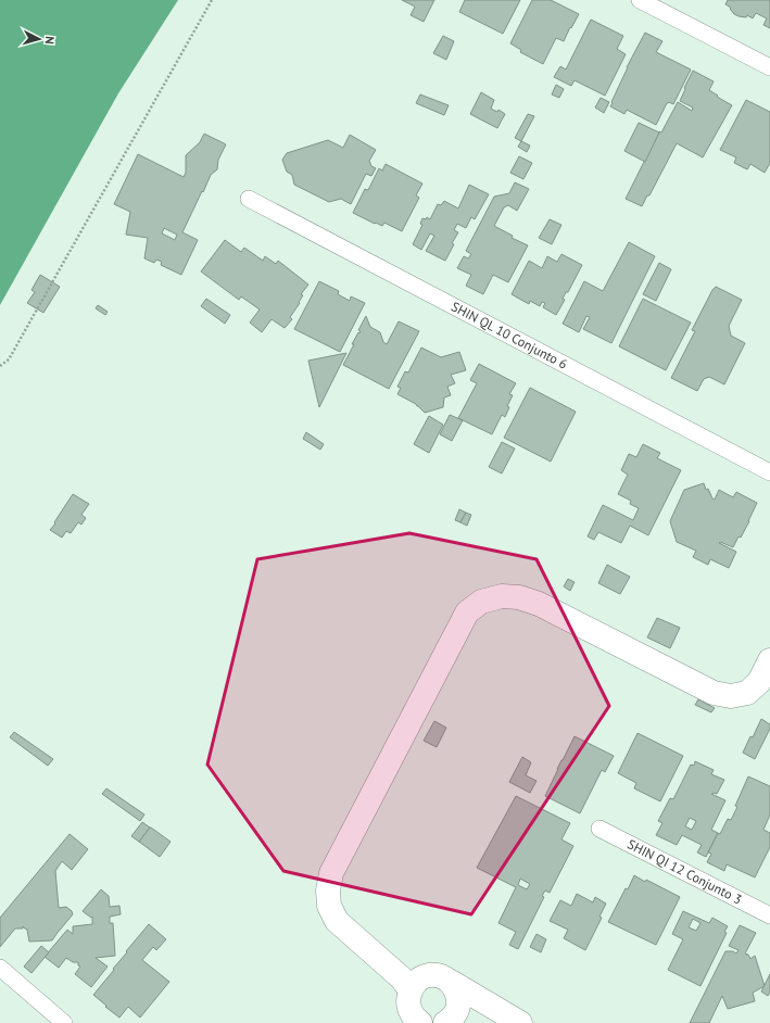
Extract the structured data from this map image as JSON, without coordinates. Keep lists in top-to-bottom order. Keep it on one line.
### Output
{"streets":{"street":["SHIN QL 10 Conjunto 6","SHIN QI 12 Conjunto 3"]},"north":"right"}
